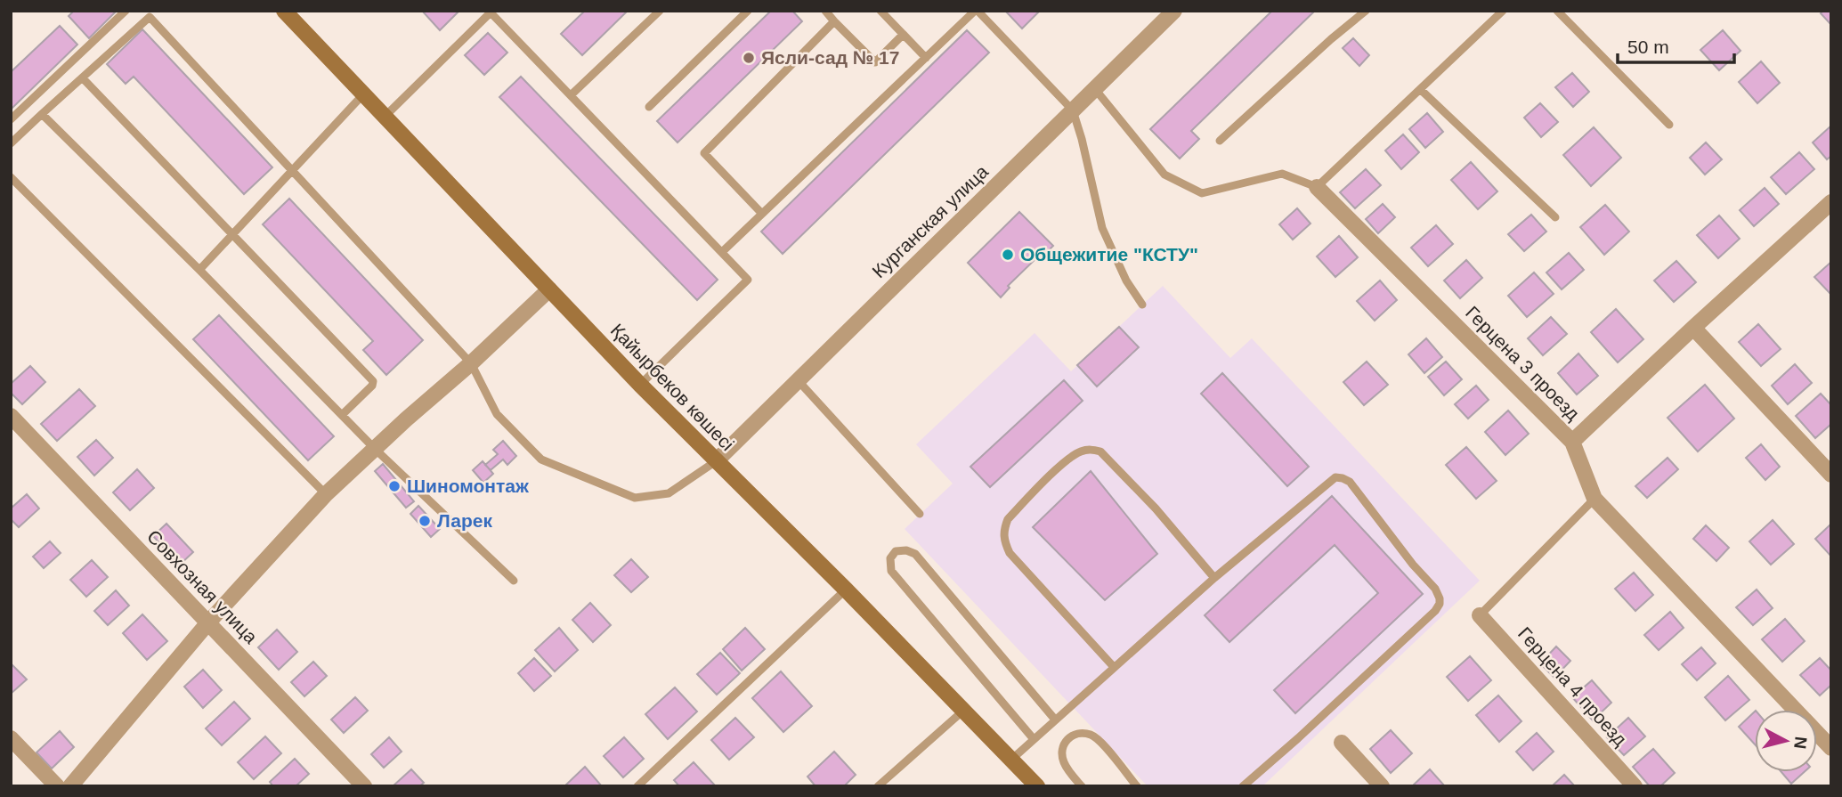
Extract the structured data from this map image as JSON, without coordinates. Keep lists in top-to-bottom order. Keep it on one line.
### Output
{"streets":{"main road":["Қайырбеков көшесі"],"street":["Курганская улица","Герцена 3 проезд","Совхозная улица","Герцена 4 проезд"]},"crossings":[["Курганская улица","Қайырбеков көшесі"]],"places":["Ясли-сад № 17","Общежитие \"КСТУ\"","Шиномонтаж","Ларек"],"scale_bar":"50 m","north":"right"}
